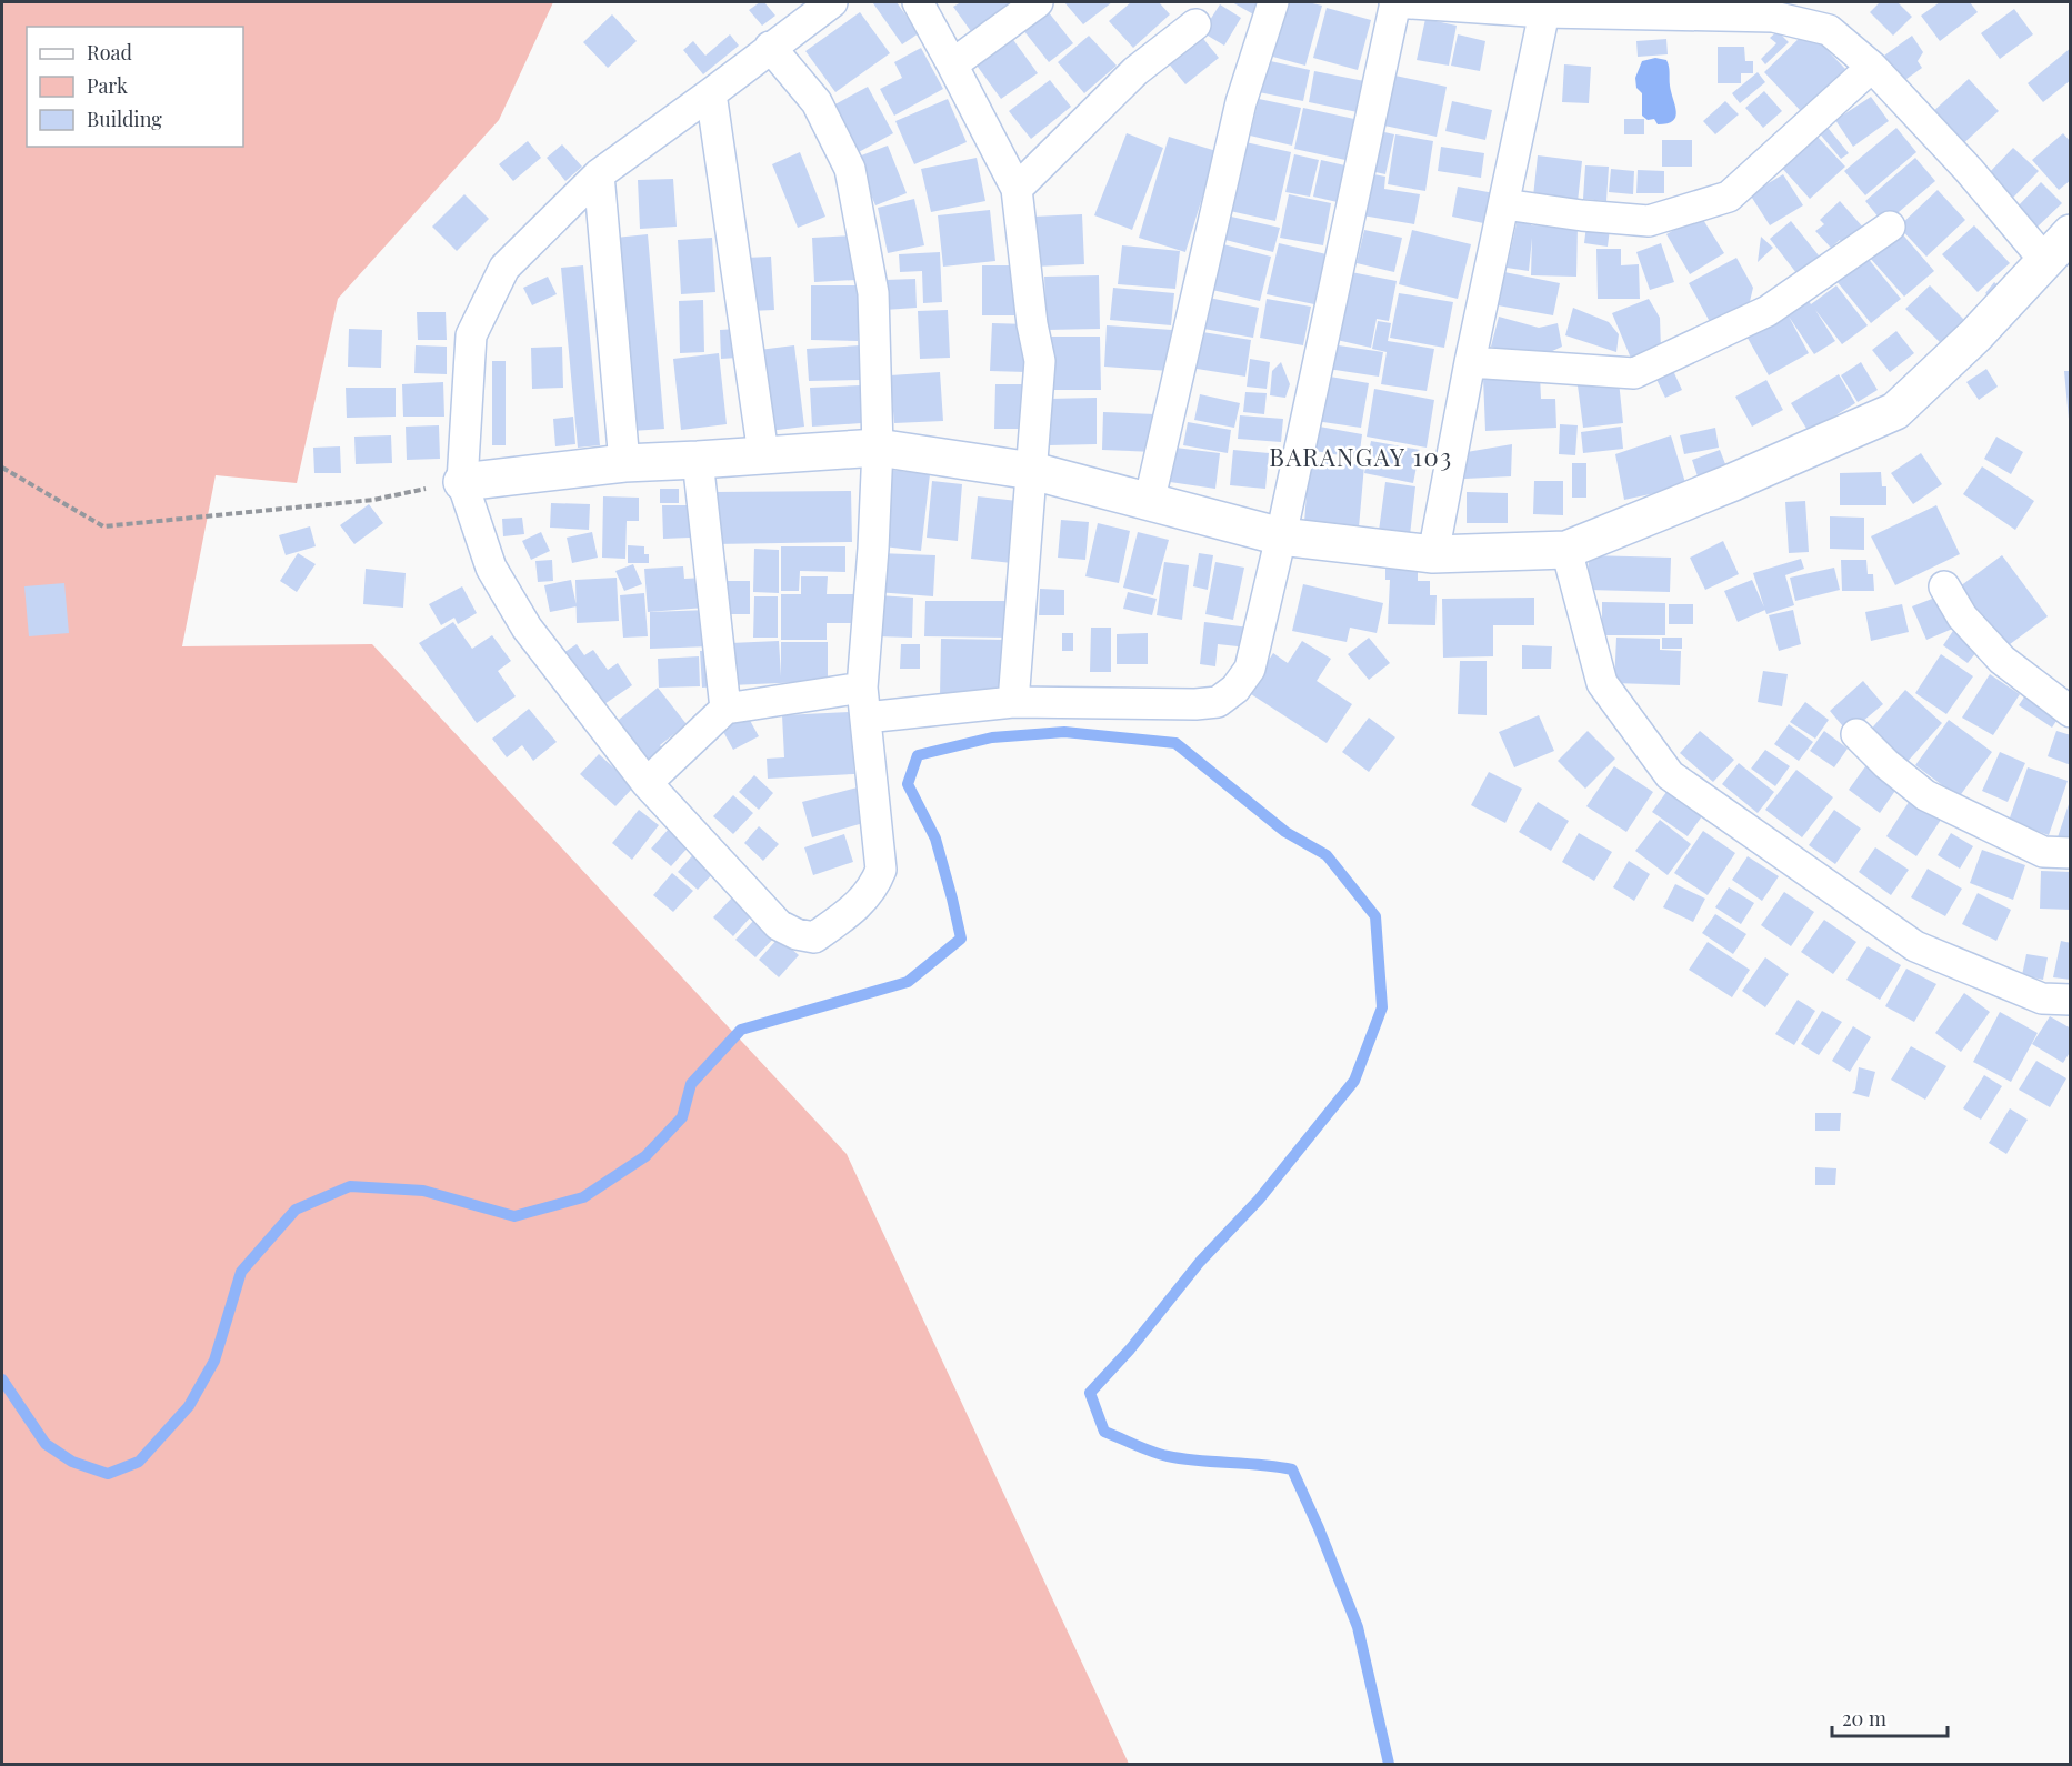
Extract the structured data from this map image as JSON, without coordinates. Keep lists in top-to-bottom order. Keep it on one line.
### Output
{"districts":["BARANGAY 103"],"legend":["Road","Park","Building"],"scale_bar":"20 m"}
